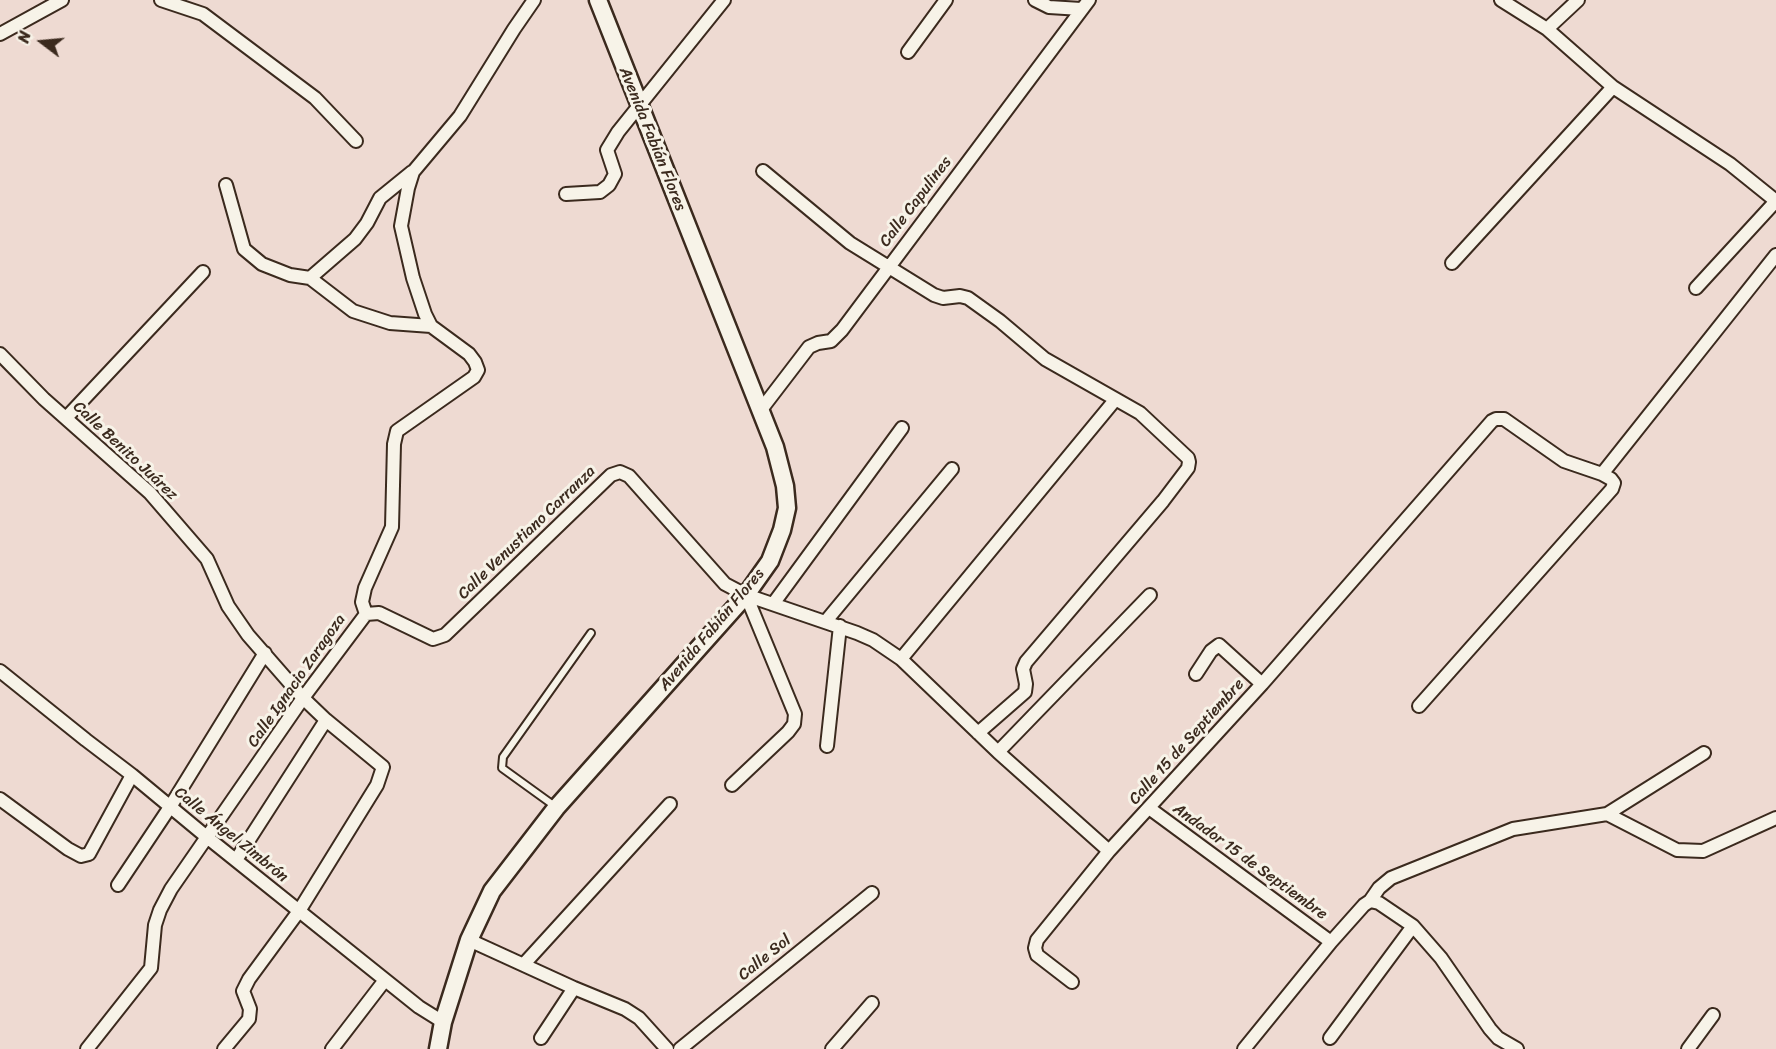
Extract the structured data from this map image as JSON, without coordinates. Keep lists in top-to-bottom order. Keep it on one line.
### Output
{"streets":{"main road":["Avenida Fabián Flores"],"street":["Calle Capulines","Calle Benito Juárez","Calle Venustiano Carranza","Calle Ignacio Zaragoza","Calle 15 de Septiembre","Calle Ángel Zimbrón","Andador 15 de Septiembre","Calle Sol"]},"crossings":[["Avenida Fabián Flores","Calle Capulines"],["Avenida Fabián Flores","Calle Venustiano Carranza"],["Avenida Fabián Flores","Calle Ángel Zimbrón"],["Calle Benito Juárez","Calle Ignacio Zaragoza"],["Calle Benito Juárez","Calle Ángel Zimbrón"],["Calle Venustiano Carranza","Calle Ignacio Zaragoza"],["Calle Ignacio Zaragoza","Calle Ángel Zimbrón"],["Calle 15 de Septiembre","Andador 15 de Septiembre"]],"north":"left"}
